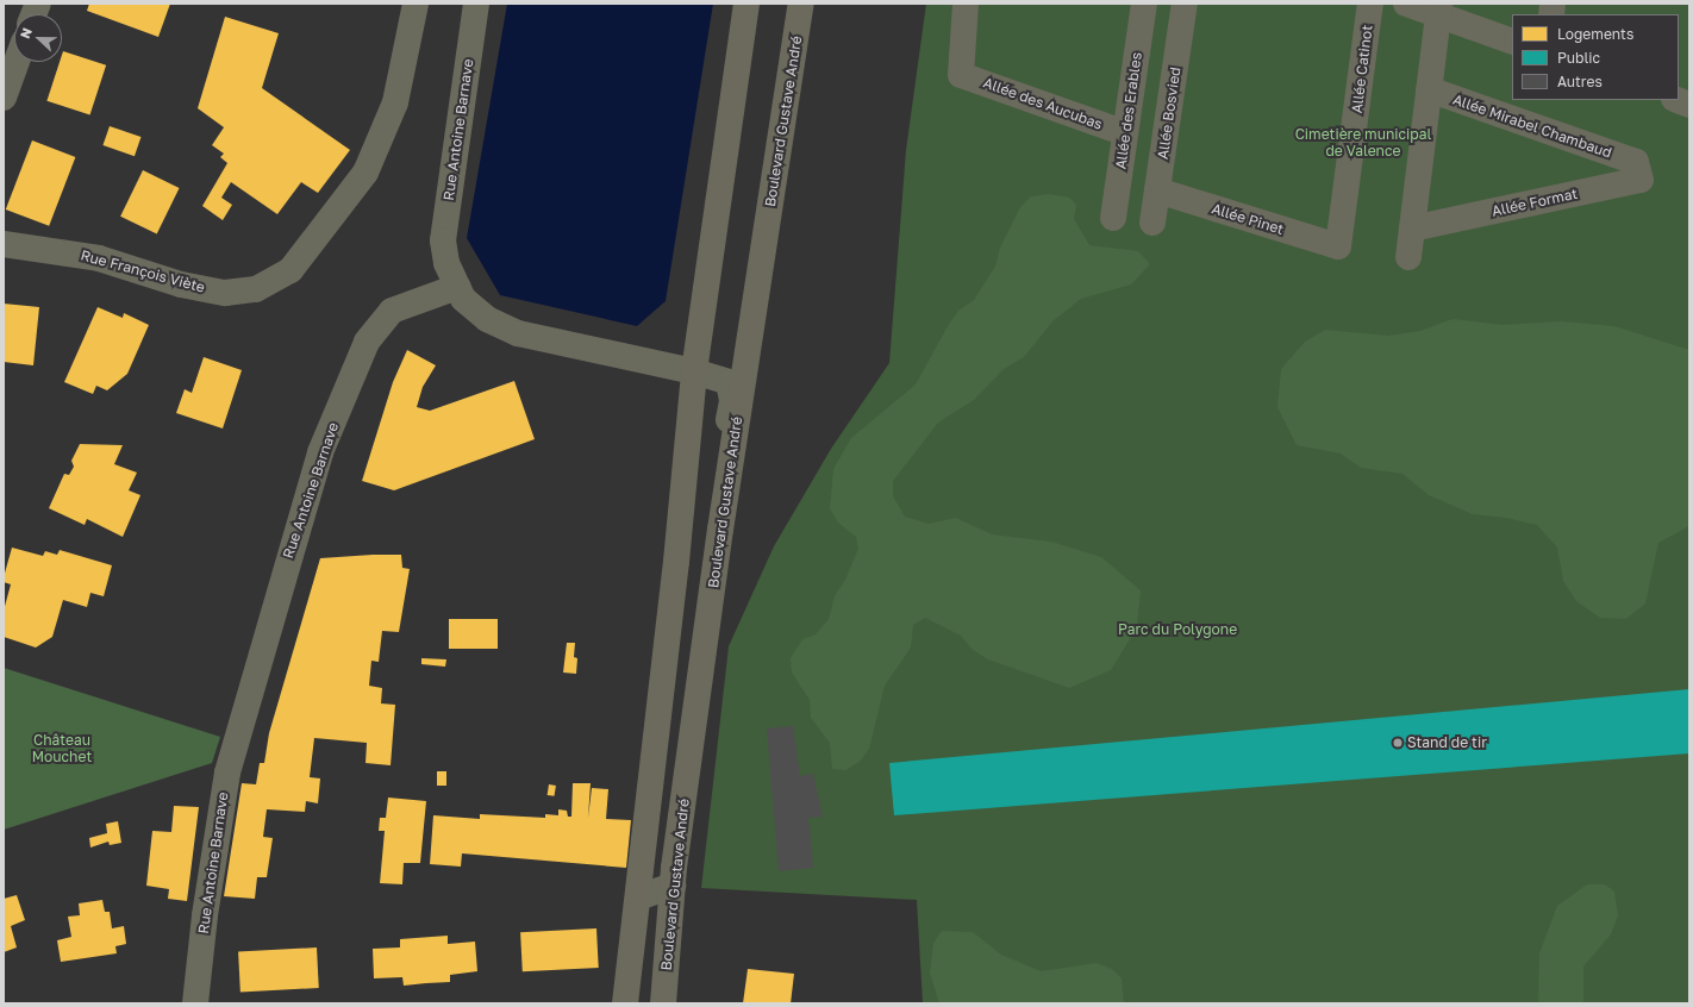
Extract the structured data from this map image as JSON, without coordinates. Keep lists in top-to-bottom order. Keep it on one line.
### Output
{"streets":{"main road":["Boulevard Gustave André"],"street":["Allée Catinot","Allée des Aucubas","Allée des Erables","Allée Bosvied","Allée Mirabel Chambaud","Rue Antoine Barnave","Allée Format","Allée Pinet","Rue François Viète"]},"crossings":[["Allée Catinot","Allée Pinet"],["Allée des Aucubas","Allée des Erables"],["Allée Bosvied","Allée Pinet"],["Allée Mirabel Chambaud","Allée Format"]],"parks":["Cimetière municipal de Valence","Parc du Polygone","Château Mouchet"],"places":["Stand de tir"],"legend":["Logements","Public","Autres"],"north":"left"}
